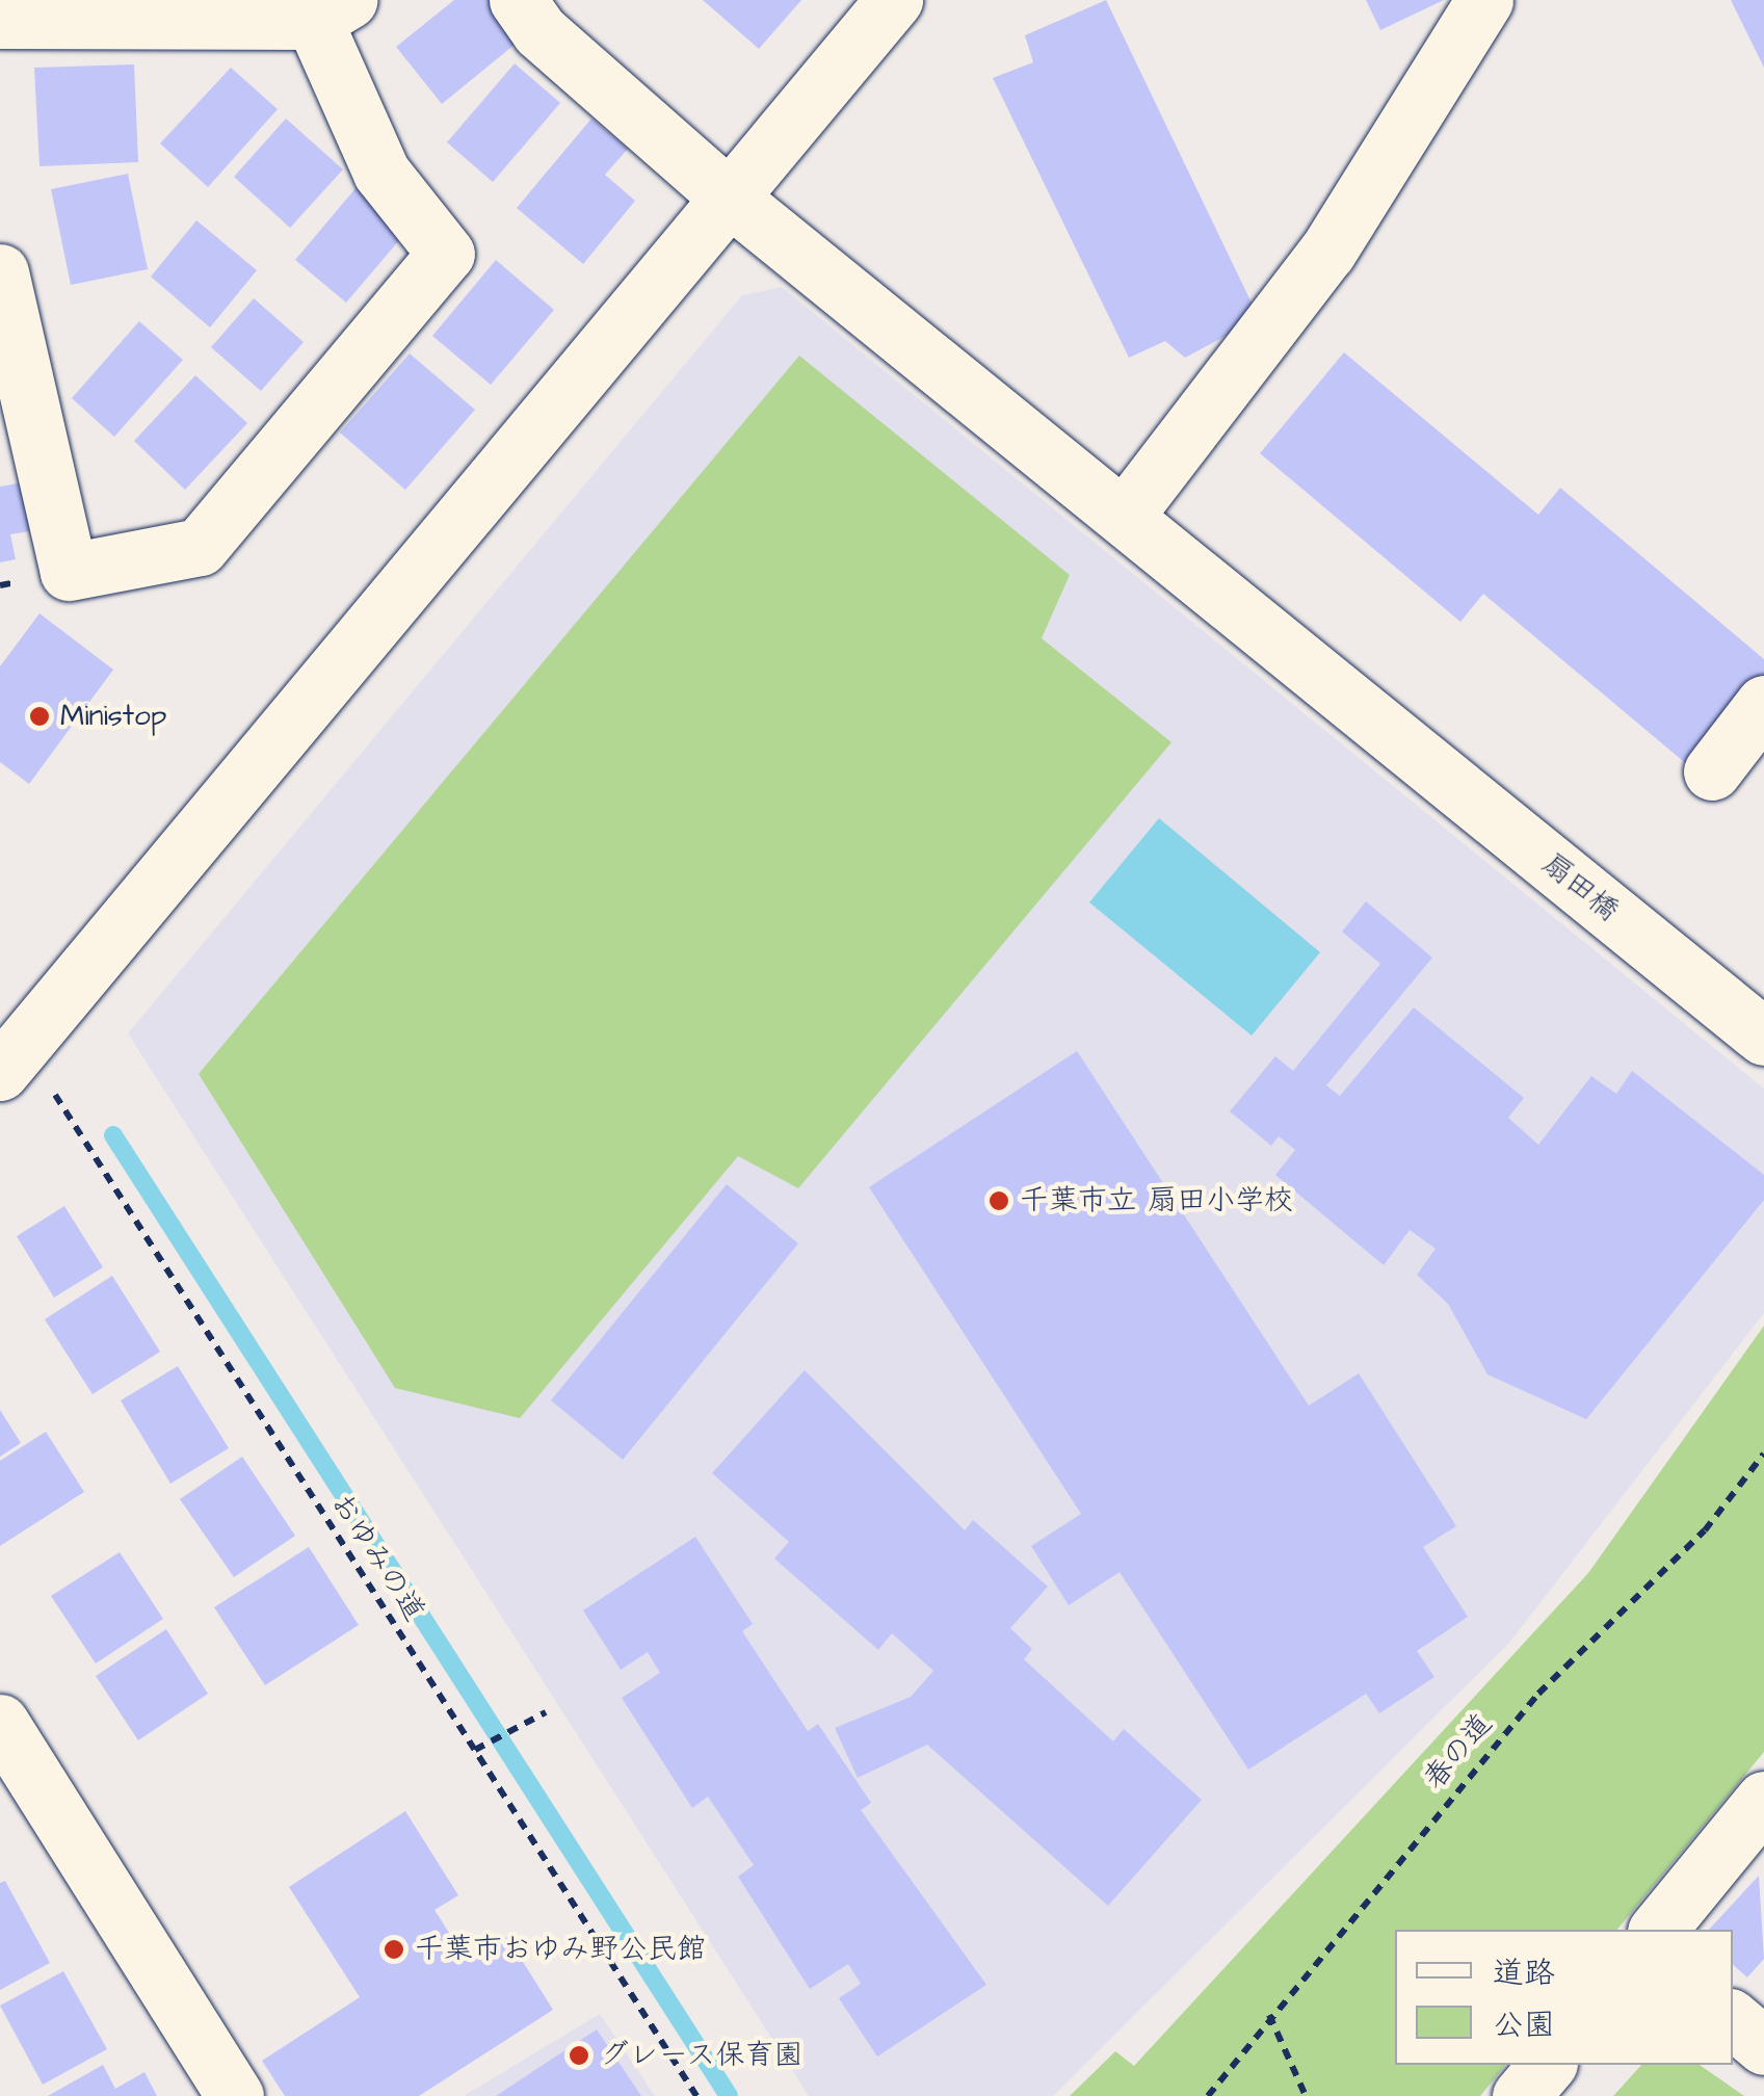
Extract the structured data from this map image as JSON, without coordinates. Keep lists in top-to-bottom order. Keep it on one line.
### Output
{"streets":{"street":["扇田橋"],"path":["おゆみの道","春の道"]},"places":["Ministop","千葉市立 扇田小学校","千葉市おゆみ野公民館","グレース保育園"],"legend":["道路","公園"]}
